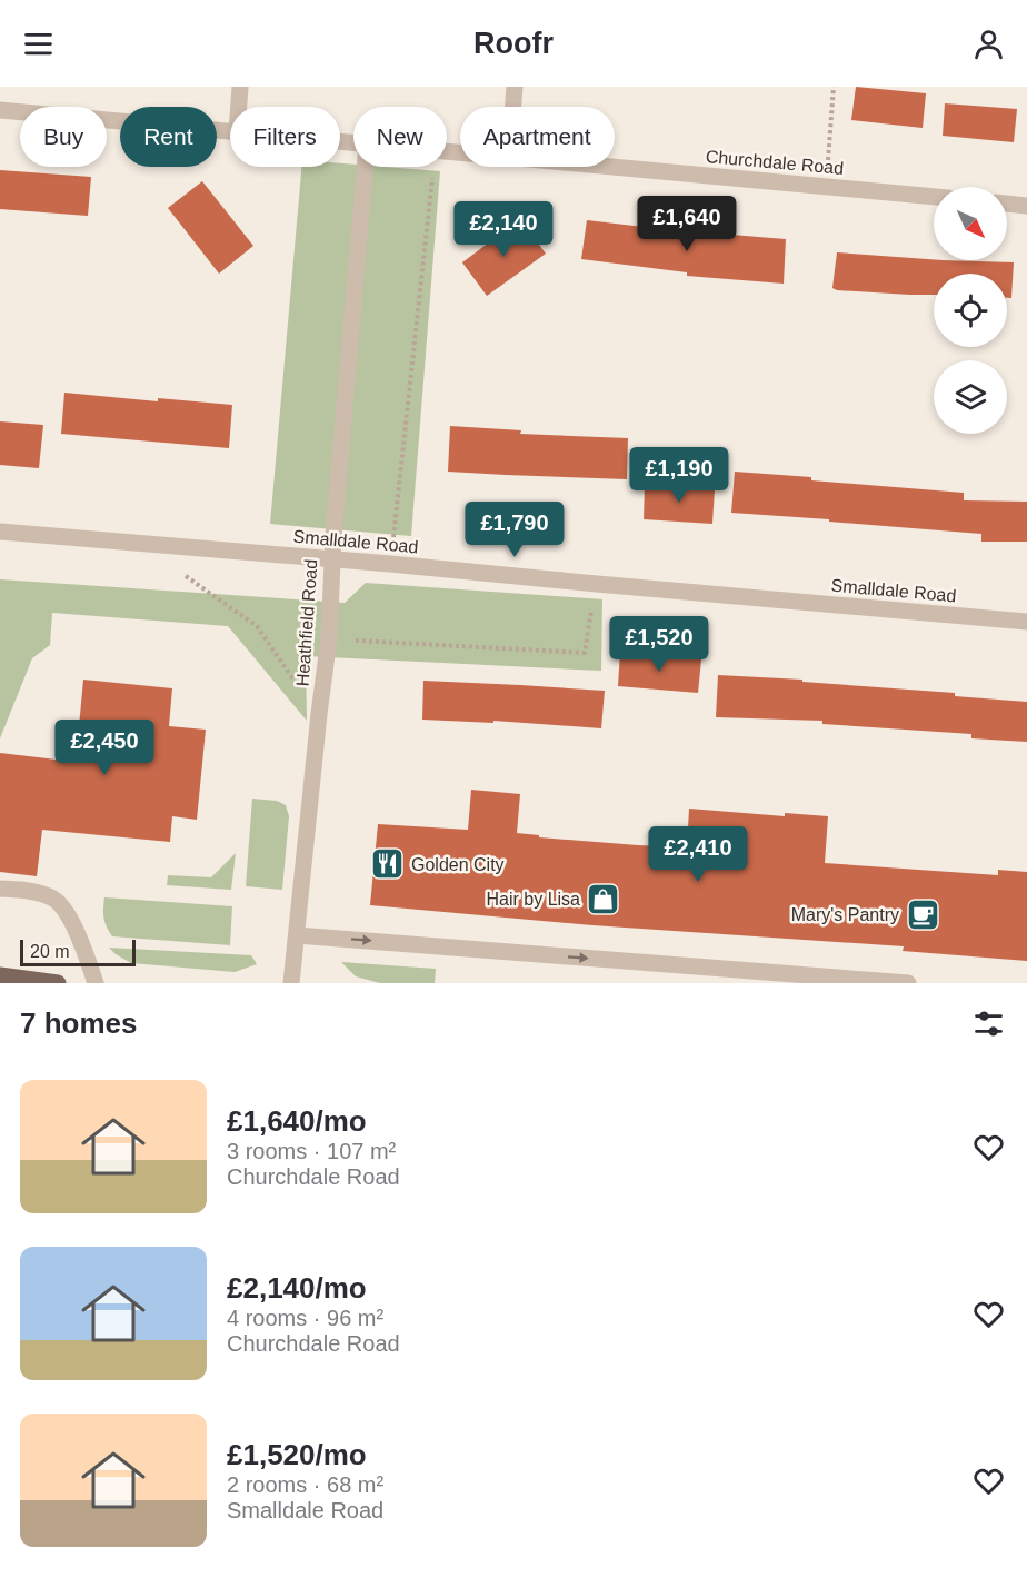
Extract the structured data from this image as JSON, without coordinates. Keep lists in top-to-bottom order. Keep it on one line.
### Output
{"streets":{"street":["Churchdale Road","Smalldale Road","Heathfield Road"]},"crossings":[["Smalldale Road","Heathfield Road"]],"places":{"restaurant":["Golden City"],"shop":["Hair by Lisa"],"cafe":["Mary's Pantry"]},"scale_bar":"20 m","north":"bottom right","page":{"header":"Roofr","chip":["Buy","Rent","Filters","New","Apartment"],"price":["£1,640","£2,140","£1,190","£1,790","£1,520","£2,450","£2,410"],"scale":"20 m","heading":"7 homes","list":[{"name":"£1,640/mo","note":"3 rooms · 107 m² · Churchdale Road"},{"name":"£2,140/mo","note":"4 rooms · 96 m² · Churchdale Road"},{"name":"£1,520/mo","note":"2 rooms · 68 m² · Smalldale Road"}]}}
